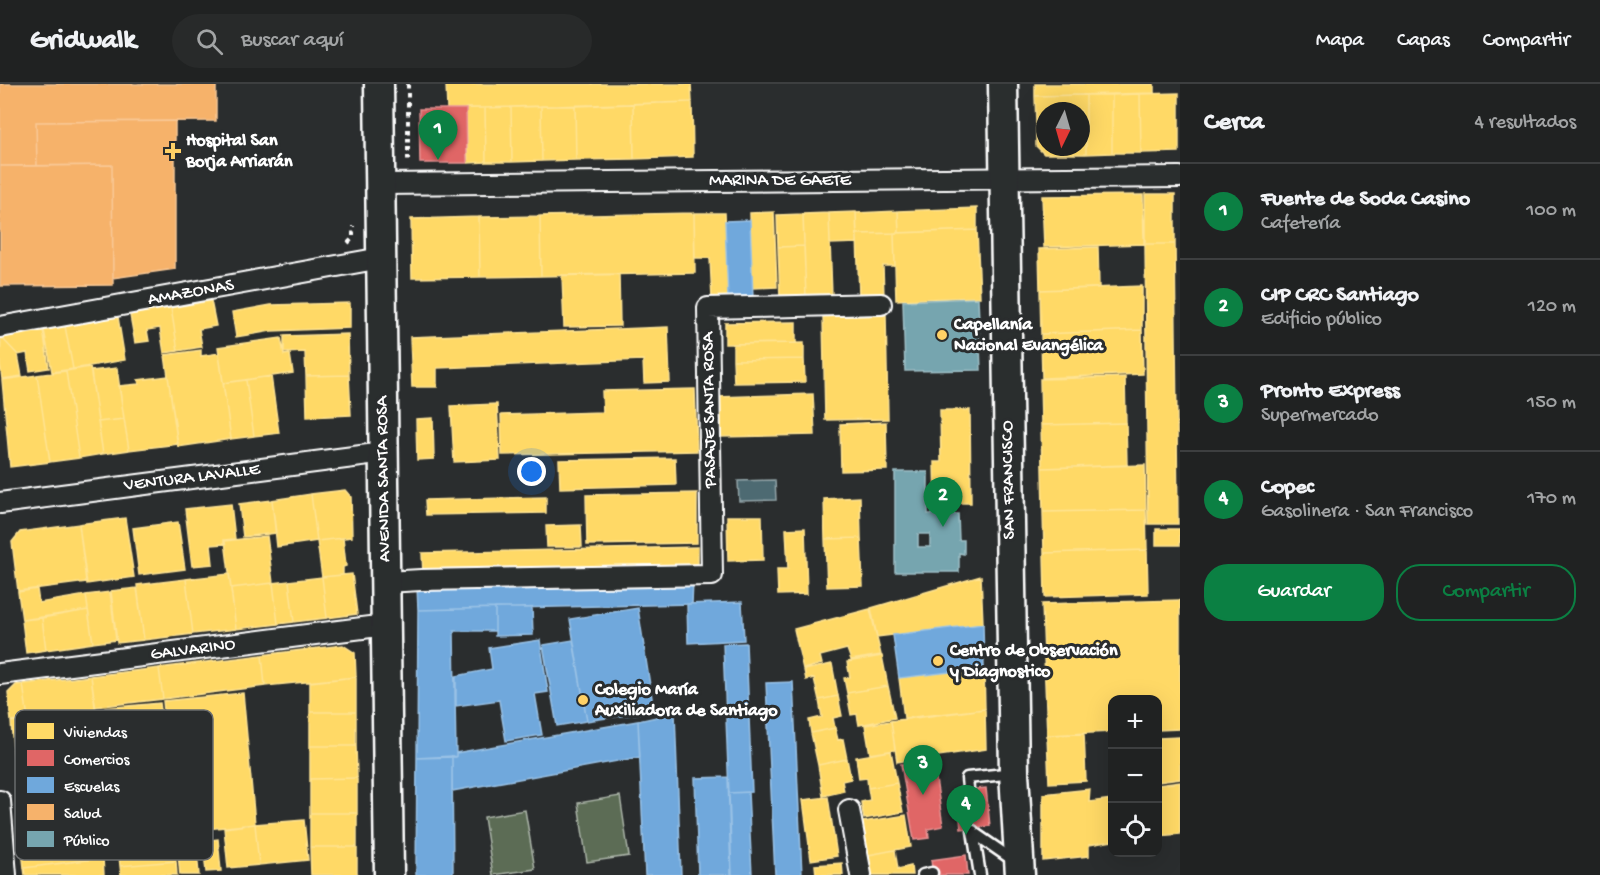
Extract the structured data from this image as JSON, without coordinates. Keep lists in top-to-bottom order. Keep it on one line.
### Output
{"streets":{"main road":["AVENIDA SANTA ROSA","SAN FRANCISCO"],"street":["MARINA DE GAETE","AMAZONAS","PASAJE SANTA ROSA","VENTURA LAVALLE","GALVARINO"]},"crossings":[["MARINA DE GAETE","AVENIDA SANTA ROSA"],["MARINA DE GAETE","SAN FRANCISCO"],["AMAZONAS","AVENIDA SANTA ROSA"],["PASAJE SANTA ROSA","AVENIDA SANTA ROSA"],["VENTURA LAVALLE","AVENIDA SANTA ROSA"],["AVENIDA SANTA ROSA","GALVARINO"]],"places":{"health":["Hospital San Borja Arriarán"],"other":["Capellanía Nacional Evangélica","Centro de Observación y Diagnostico","Colegio María Auxiliadora de Santiago"]},"legend":["Viviendas","Comercios","Escuelas","Salud","Público"],"north":"bottom","page":{"header":"Gridwalk","search":"Buscar aquí","nav":["Mapa","Capas","Compartir"],"heading":["Cerca","4 resultados"],"pins":["1","2","3","4"],"list":[{"mark":"1","name":"Fuente de Soda Casino","note":"Cafetería","value":"100 m"},{"mark":"2","name":"CIP CRC Santiago","note":"Edificio público","value":"120 m"},{"mark":"3","name":"Pronto Express","note":"Supermercado","value":"150 m"},{"mark":"4","name":"Copec","note":"Gasolinera · San Francisco","value":"170 m"}],"buttons":["Guardar","Compartir"],"map_buttons":["+","−"]}}
